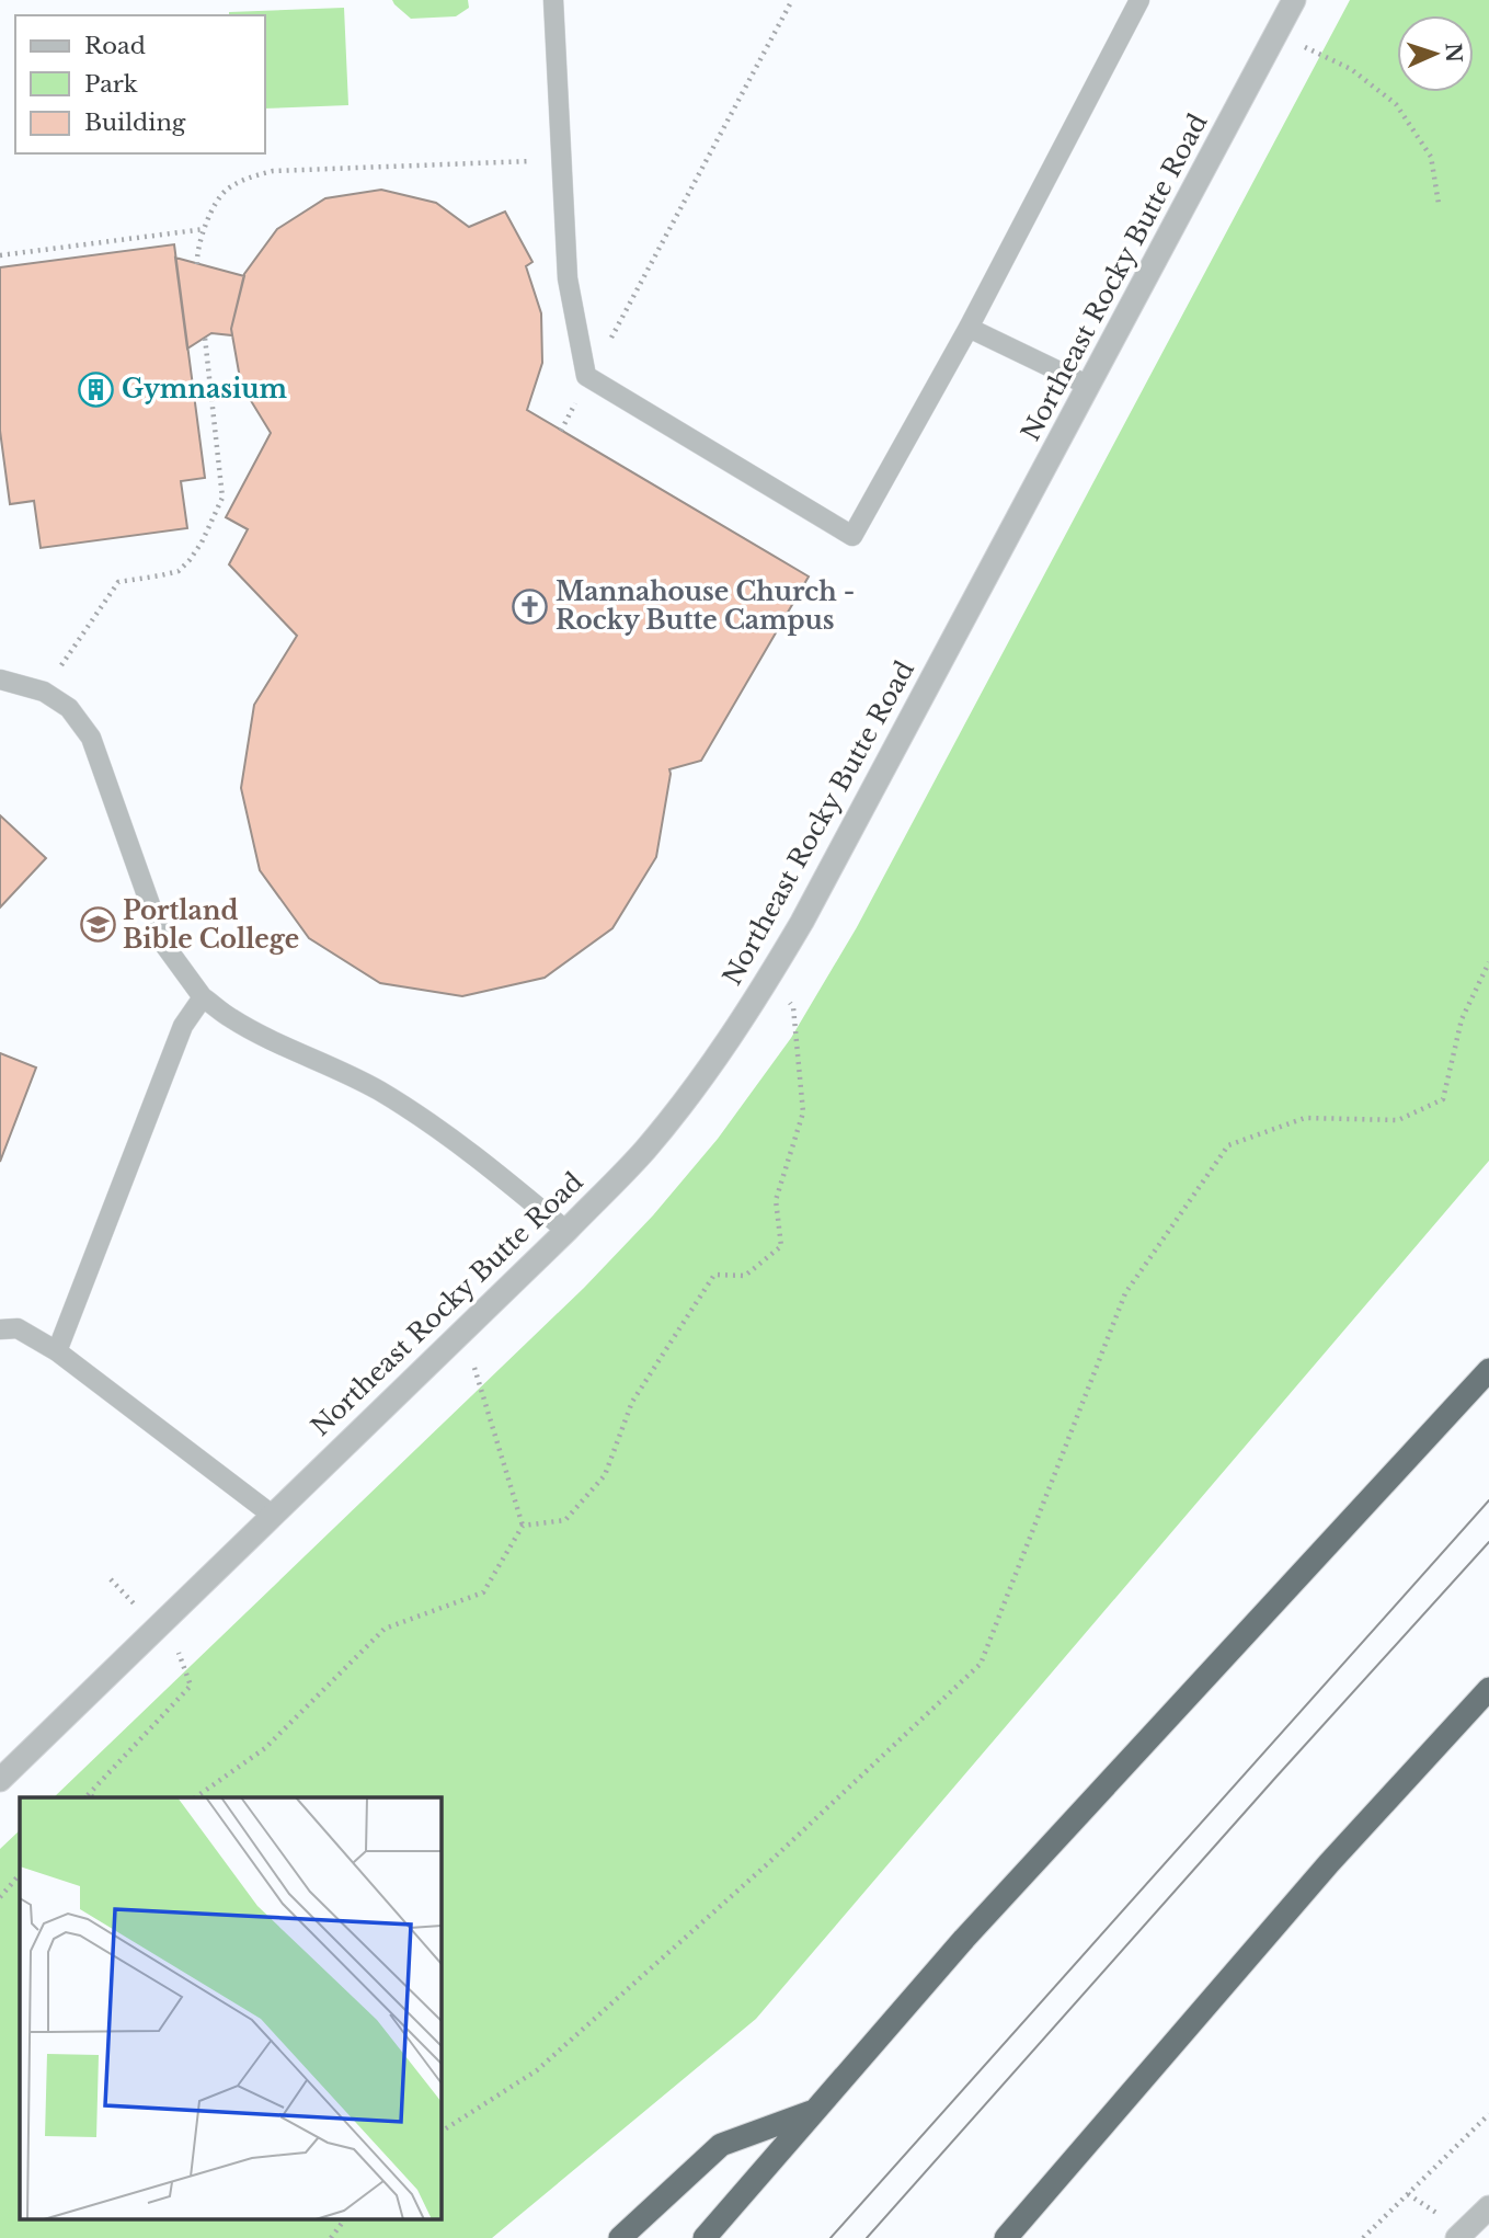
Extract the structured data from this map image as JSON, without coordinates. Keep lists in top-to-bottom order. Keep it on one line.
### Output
{"streets":{"street":["Northeast Rocky Butte Road"]},"places":{"building":["Gymnasium"],"church":["Mannahouse Church - Rocky Butte Campus"],"school or university":["Portland Bible College"]},"legend":["Road","Park","Building"],"north":"right"}
